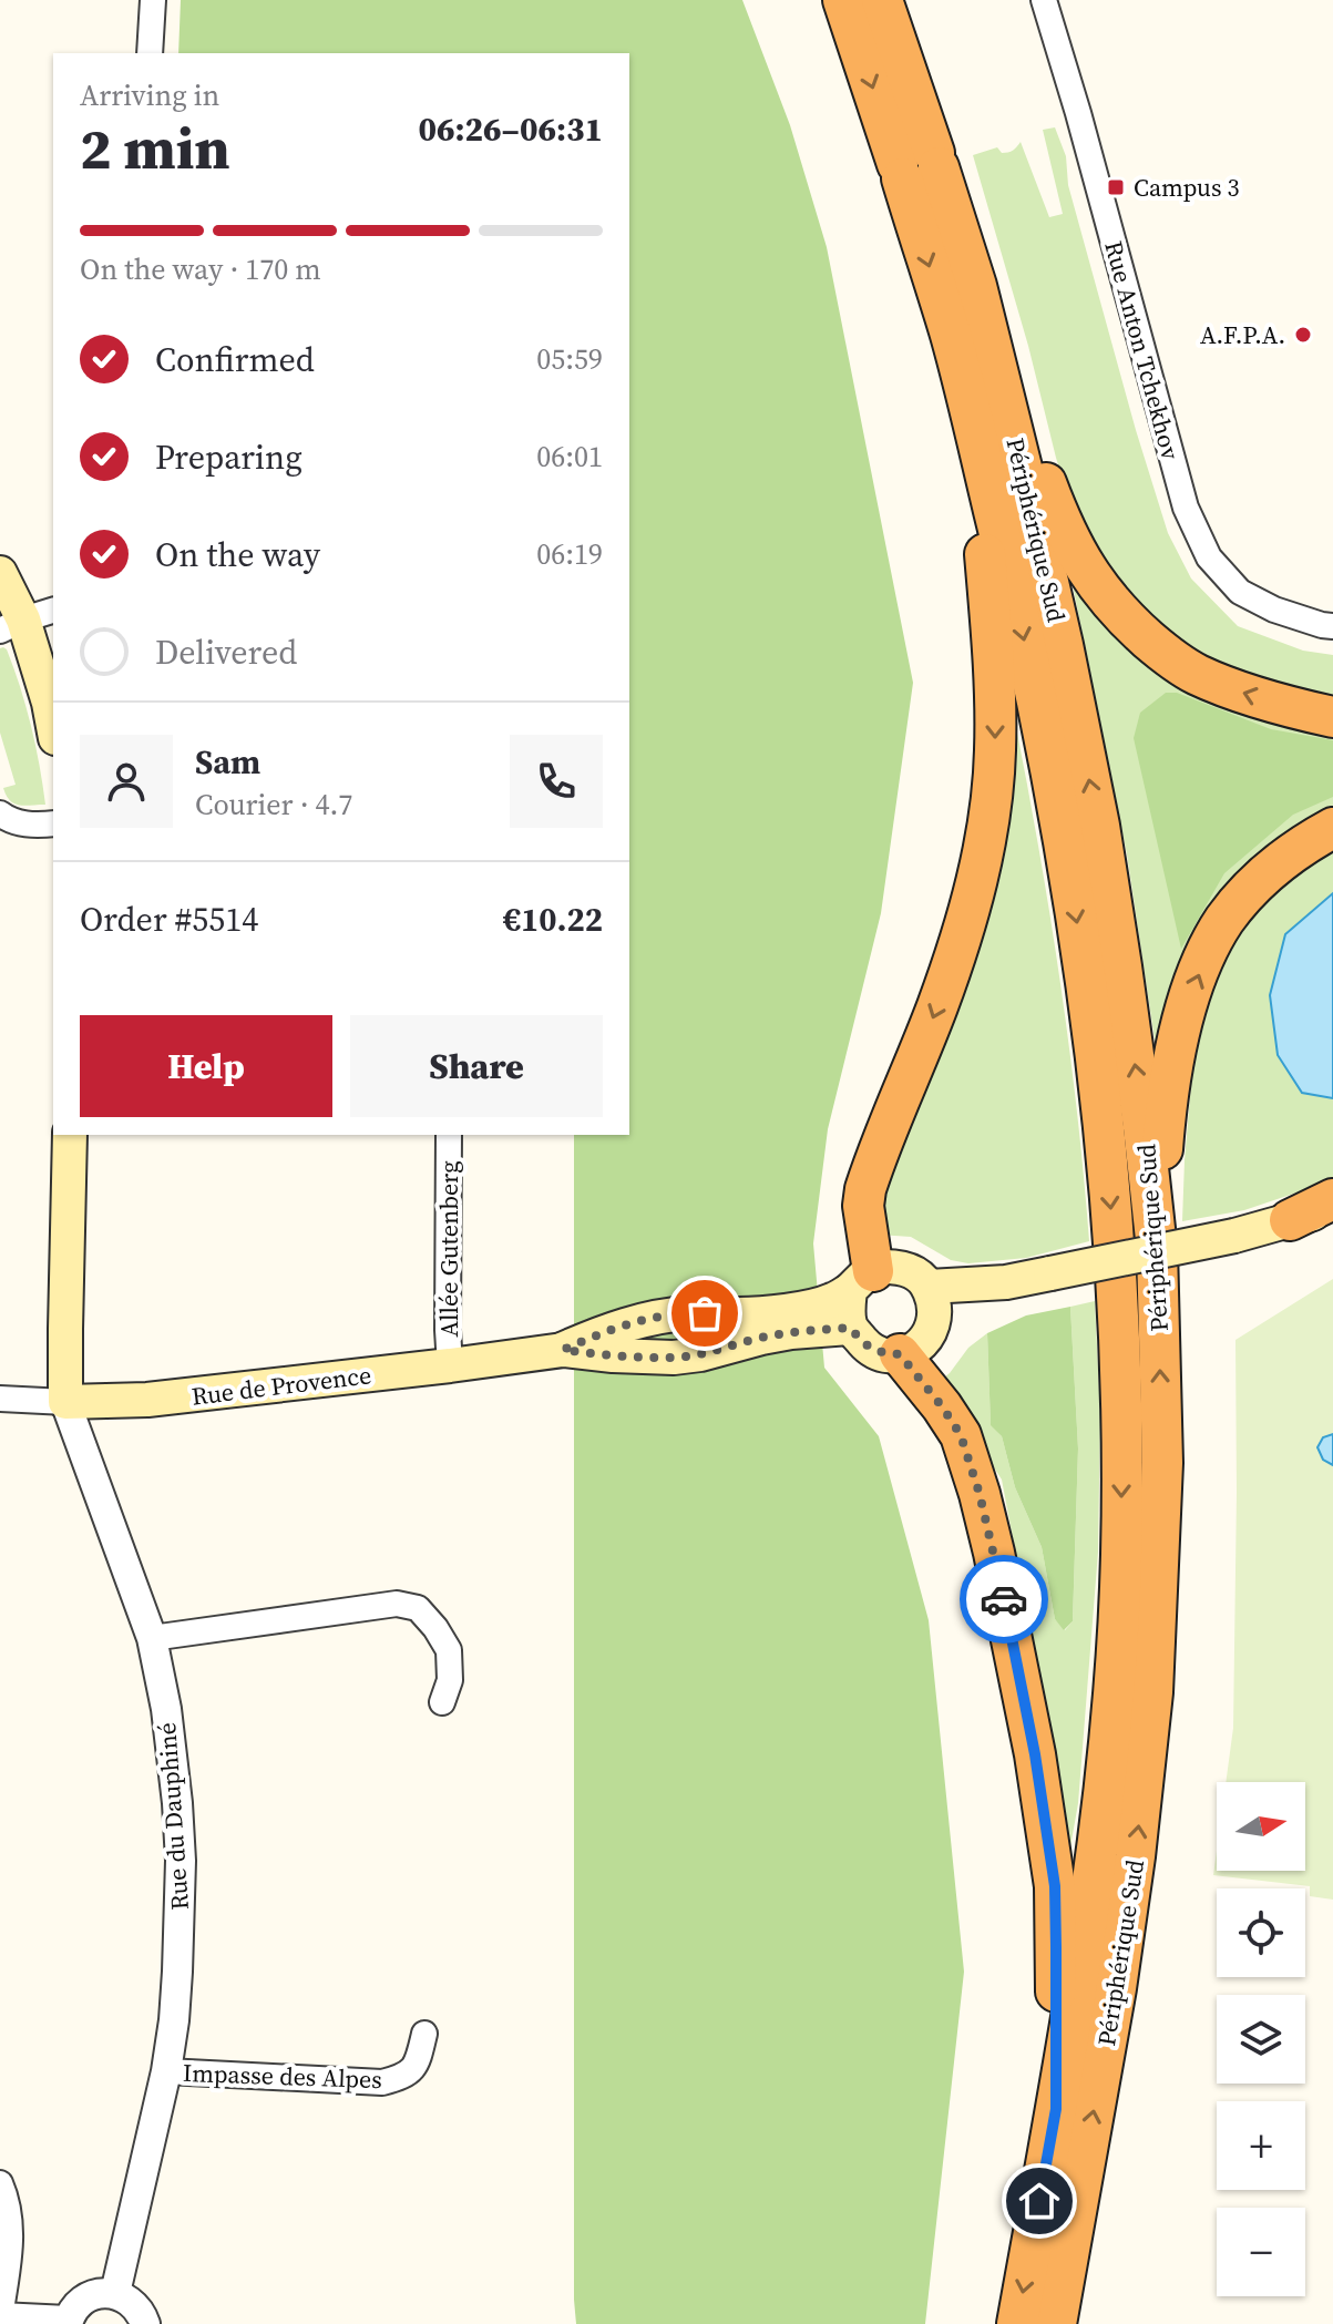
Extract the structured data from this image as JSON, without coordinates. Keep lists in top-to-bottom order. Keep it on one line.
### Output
{"streets":{"highway":["Périphérique Sud"],"main road":["Rue de Provence"],"street":["Rue Anton Tchekhov","Allée Gutenberg","Rue du Dauphiné","Impasse des Alpes"]},"crossings":[["Allée Gutenberg","Rue de Provence"],["Rue de Provence","Rue du Dauphiné"],["Rue du Dauphiné","Impasse des Alpes"]],"places":{"transit":["Campus 3"],"other":["A.F.P.A."]},"north":"right","page":{"heading":["2 min","Arriving in","06:26–06:31"],"panel":["Sam","Courier · 4.7","Order #5514","€10.22"],"bar":"On the way · 170 m","list":[["Confirmed","05:59"],["Preparing","06:01"],["On the way","06:19"],"Delivered"],"buttons":["Help","Share"],"map_buttons":["+","−"]}}
